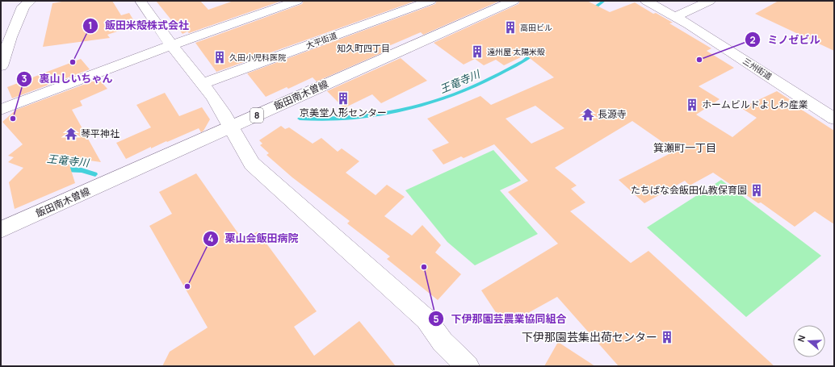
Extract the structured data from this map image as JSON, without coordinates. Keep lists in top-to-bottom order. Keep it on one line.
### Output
{"streets":{"street":["大平街道","三州街道","飯田南木曽線","8"]},"districts":["知久町四丁目","箕瀬町一丁目"],"water":["王竜寺川"],"places":{"building":["高田ビル","遠州屋 太陽米殻","久田小児科医院","京美堂人形センター","ホームビルドよしわ産業","たちばな会飯田仏教保育園","下伊那園芸集出荷センター"],"other":["ミノゼビル","飯田米殻株式会社","裏山しいちゃん","下伊那園芸農業協同組合","栗山会飯田病院"],"temple":["長源寺","琴平神社"]},"north":"left"}
